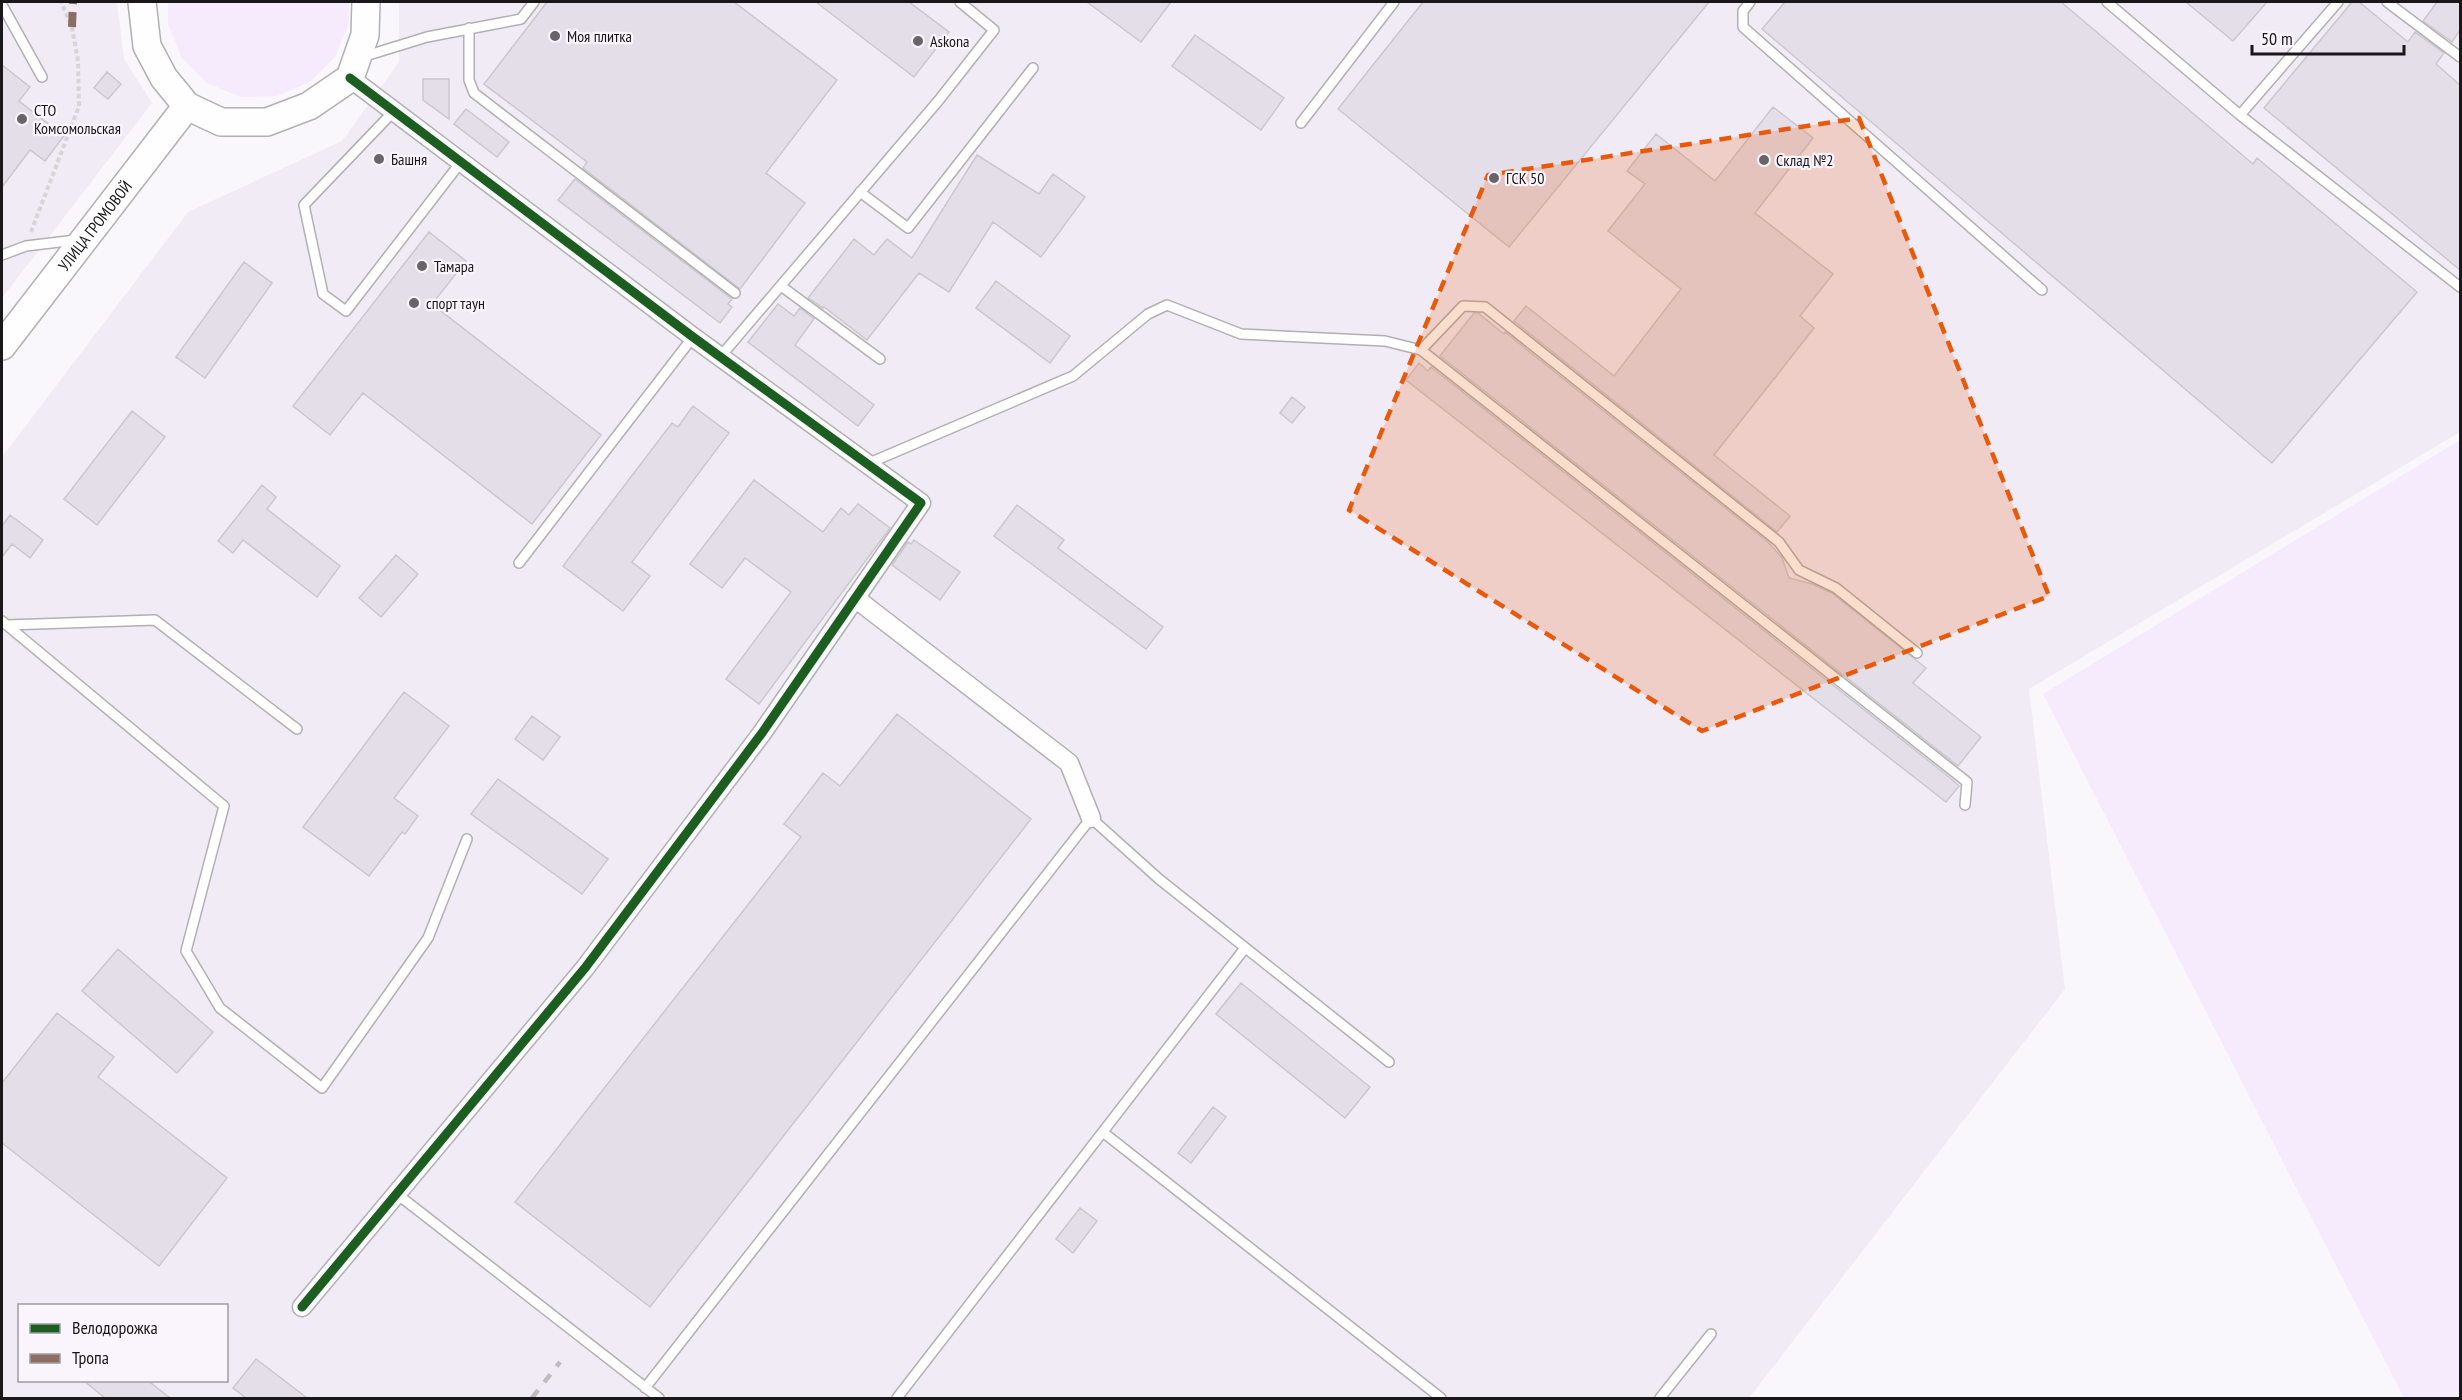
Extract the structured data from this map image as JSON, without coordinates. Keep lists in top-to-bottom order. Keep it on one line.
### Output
{"streets":{"main road":["УЛИЦА ГРОМОВОЙ"]},"places":["Моя плитка","Askona","СТО Комсомольская","Башня","Склад №2","ГСК 50","Тамара","спорт таун"],"legend":["Велодорожка","Тропа"],"scale_bar":"50 m"}
